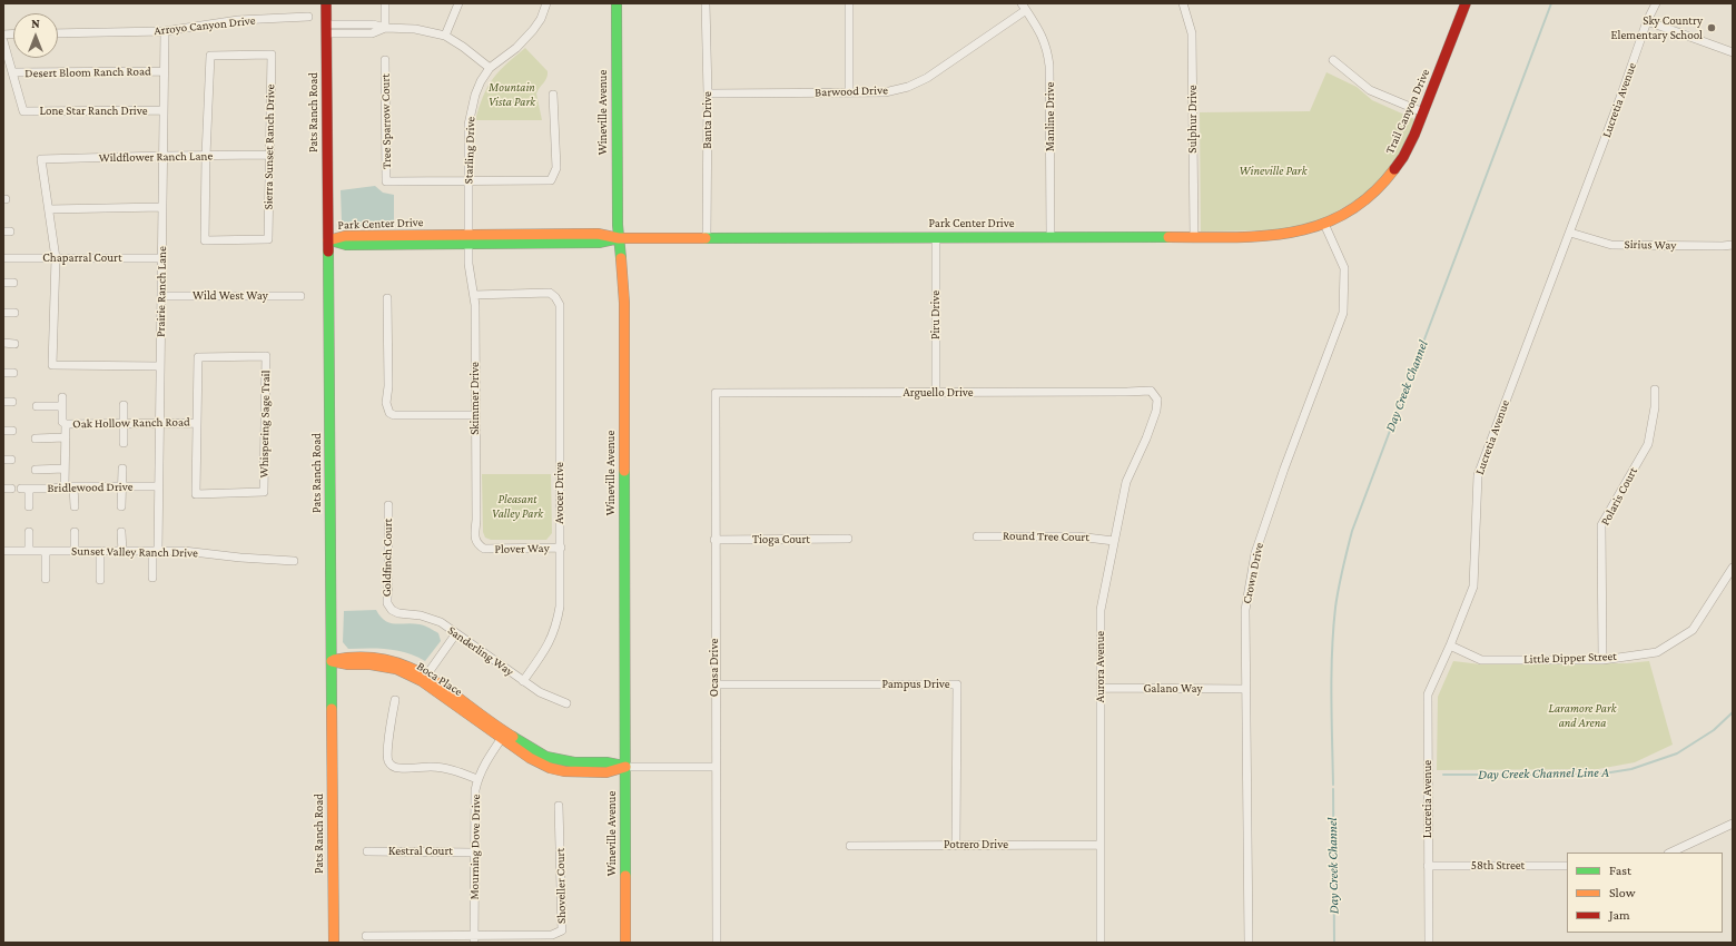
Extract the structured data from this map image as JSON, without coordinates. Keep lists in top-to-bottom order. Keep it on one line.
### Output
{"streets":{"street":["Arroyo Canyon Drive","Desert Bloom Ranch Road","Barwood Drive","Lucretia Avenue","Lone Star Ranch Drive","Trail Canyon Drive","Pats Ranch Road","Wineville Avenue","Manline Drive","Sulphur Drive","Banta Drive","Tree Sparrow Court","Sierra Sunset Ranch Drive","Starling Drive","Wildflower Ranch Lane","Park Center Drive","Sirius Way","Chaparral Court","Prairie Ranch Lane","Wild West Way","Piru Drive","Arguello Drive","Skimmer Drive","Oak Hollow Ranch Road","Whispering Sage Trail","Bridlewood Drive","Avocer Drive","Polaris Court","Round Tree Court","Tioga Court","Plover Way","Sunset Valley Ranch Drive","Goldfinch Court","Crown Drive","Sanderling Way","Little Dipper Street","Aurora Avenue","Ocasa Drive","Boca Place","Pampus Drive","Galano Way","Potrero Drive","Mourning Dove Drive","Kestral Court","58th Street","Shoveller Court"]},"crossings":[["Arroyo Canyon Drive","Prairie Ranch Lane"],["Desert Bloom Ranch Road","Lone Star Ranch Drive"],["Desert Bloom Ranch Road","Prairie Ranch Lane"],["Barwood Drive","Manline Drive"],["Barwood Drive","Banta Drive"],["Lucretia Avenue","Sirius Way"],["Lucretia Avenue","Little Dipper Street"],["Lucretia Avenue","58th Street"],["Lone Star Ranch Drive","Prairie Ranch Lane"],["Trail Canyon Drive","Park Center Drive"],["Trail Canyon Drive","Crown Drive"],["Pats Ranch Road","Park Center Drive"],["Pats Ranch Road","Boca Place"],["Wineville Avenue","Park Center Drive"],["Wineville Avenue","Boca Place"],["Manline Drive","Park Center Drive"],["Sulphur Drive","Park Center Drive"],["Banta Drive","Park Center Drive"],["Tree Sparrow Court","Starling Drive"],["Sierra Sunset Ranch Drive","Wildflower Ranch Lane"],["Starling Drive","Park Center Drive"],["Starling Drive","Skimmer Drive"],["Wildflower Ranch Lane","Prairie Ranch Lane"],["Park Center Drive","Piru Drive"],["Park Center Drive","Skimmer Drive"],["Park Center Drive","Crown Drive"],["Chaparral Court","Prairie Ranch Lane"],["Prairie Ranch Lane","Wild West Way"],["Prairie Ranch Lane","Oak Hollow Ranch Road"],["Prairie Ranch Lane","Bridlewood Drive"],["Prairie Ranch Lane","Sunset Valley Ranch Drive"],["Piru Drive","Arguello Drive"],["Arguello Drive","Aurora Avenue"],["Arguello Drive","Ocasa Drive"],["Skimmer Drive","Avocer Drive"],["Skimmer Drive","Plover Way"],["Oak Hollow Ranch Road","Whispering Sage Trail"],["Avocer Drive","Plover Way"],["Avocer Drive","Sanderling Way"],["Polaris Court","Little Dipper Street"],["Round Tree Court","Aurora Avenue"],["Tioga Court","Ocasa Drive"],["Goldfinch Court","Sanderling Way"],["Crown Drive","Galano Way"],["Aurora Avenue","Galano Way"],["Aurora Avenue","Potrero Drive"],["Ocasa Drive","Boca Place"],["Ocasa Drive","Pampus Drive"],["Boca Place","Mourning Dove Drive"],["Pampus Drive","Potrero Drive"],["Mourning Dove Drive","Kestral Court"],["Mourning Dove Drive","Shoveller Court"]],"water":["Day Creek Channel","Day Creek Channel Line A"],"parks":["Mountain Vista Park","Wineville Park","Pleasant Valley Park","Laramore Park and Arena"],"places":["Sky Country Elementary School"],"legend":["Fast","Slow","Jam"],"north":"top"}
